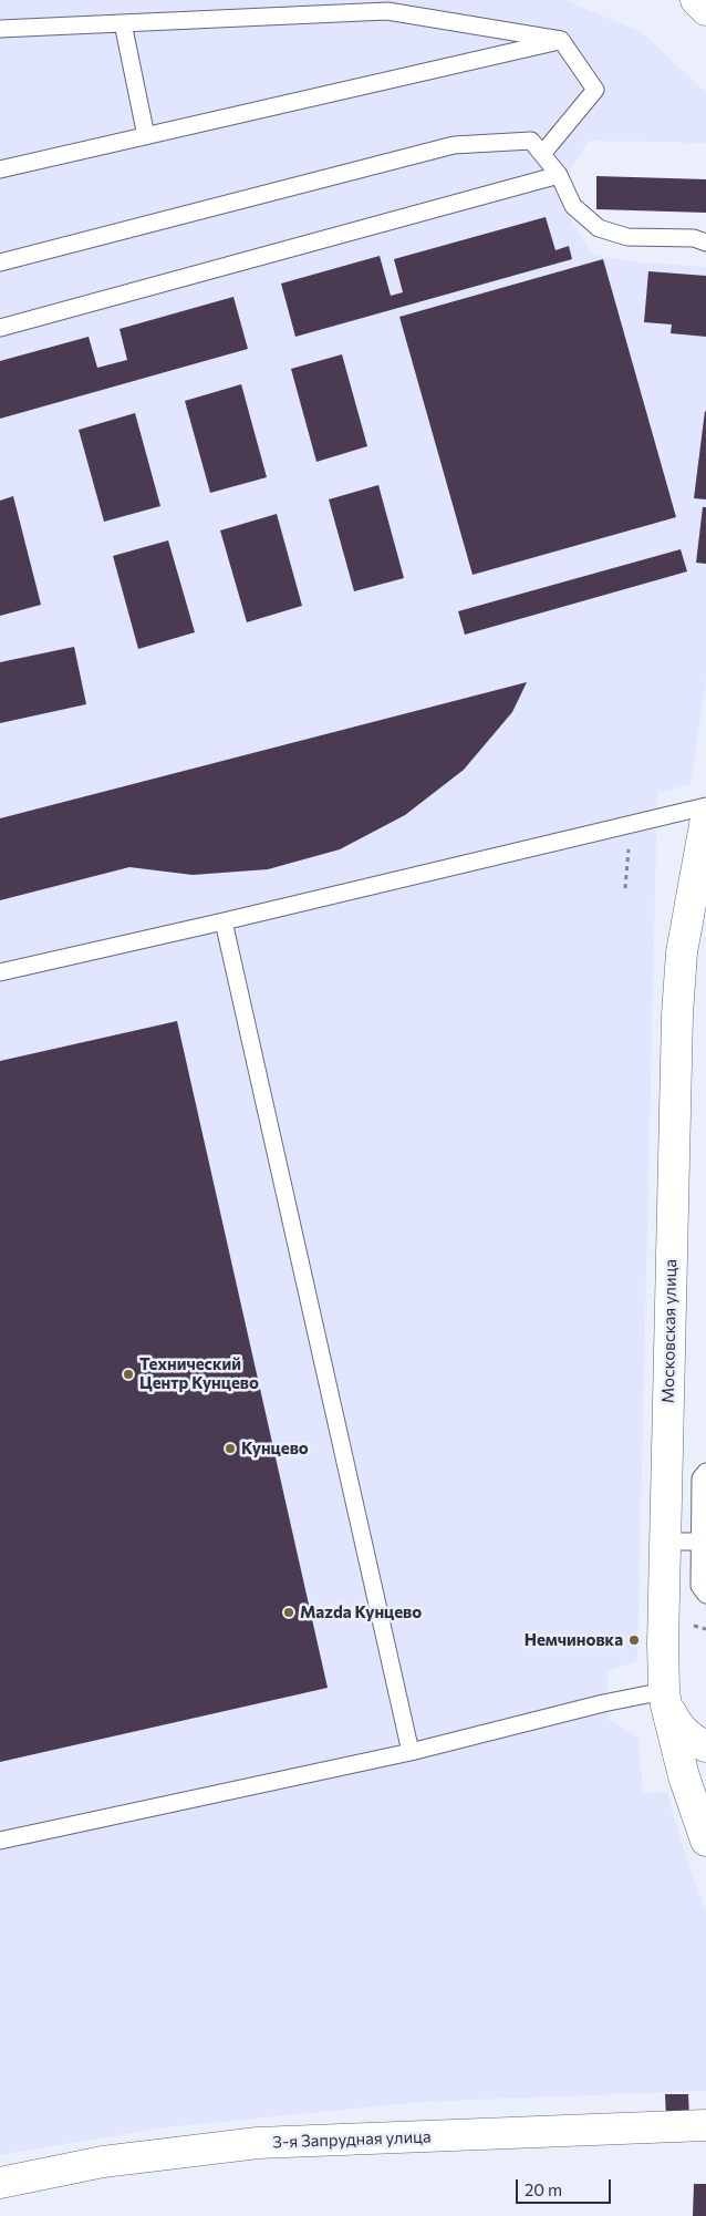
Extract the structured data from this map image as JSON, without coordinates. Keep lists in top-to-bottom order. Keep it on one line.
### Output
{"streets":{"street":["Московская улица","3-я Запрудная улица"]},"places":["Технический Центр Кунцево","Кунцево","Mazda Кунцево","Немчиновка"],"scale_bar":"20 m"}
